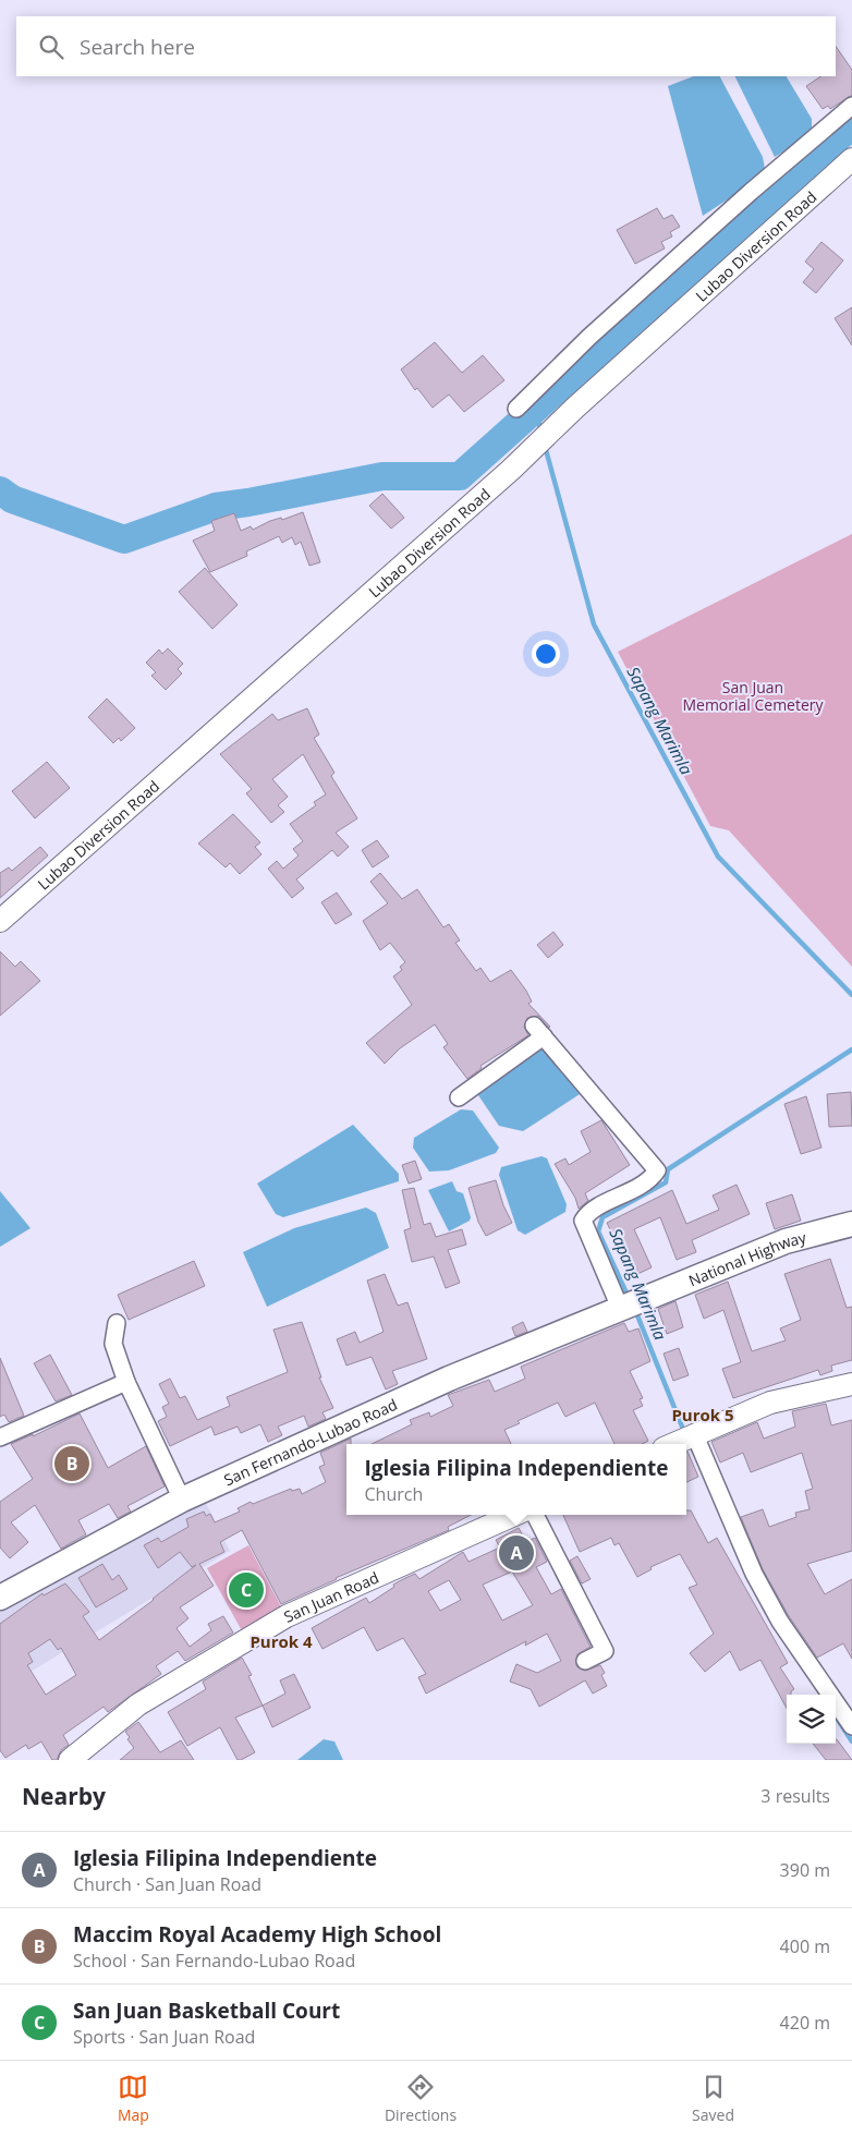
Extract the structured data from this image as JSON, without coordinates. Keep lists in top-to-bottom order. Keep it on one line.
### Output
{"streets":{"main road":["National Highway","San Fernando-Lubao Road"],"street":["Lubao Diversion Road","San Juan Road"]},"crossings":[["National Highway","San Fernando-Lubao Road"]],"districts":["Purok 5","Purok 4"],"water":["Sapang Marimla"],"parks":["San Juan Memorial Cemetery"],"page":{"search":"Search here","popup":["Iglesia Filipina Independiente","Church"],"pins":["B","A","C"],"heading":["Nearby","3 results"],"list":[{"mark":"A","name":"Iglesia Filipina Independiente","note":"Church · San Juan Road","value":"390 m"},{"mark":"B","name":"Maccim Royal Academy High School","note":"School · San Fernando-Lubao Road","value":"400 m"},{"mark":"C","name":"San Juan Basketball Court","note":"Sports · San Juan Road","value":"420 m"}],"nav":["Map","Directions","Saved"]}}
